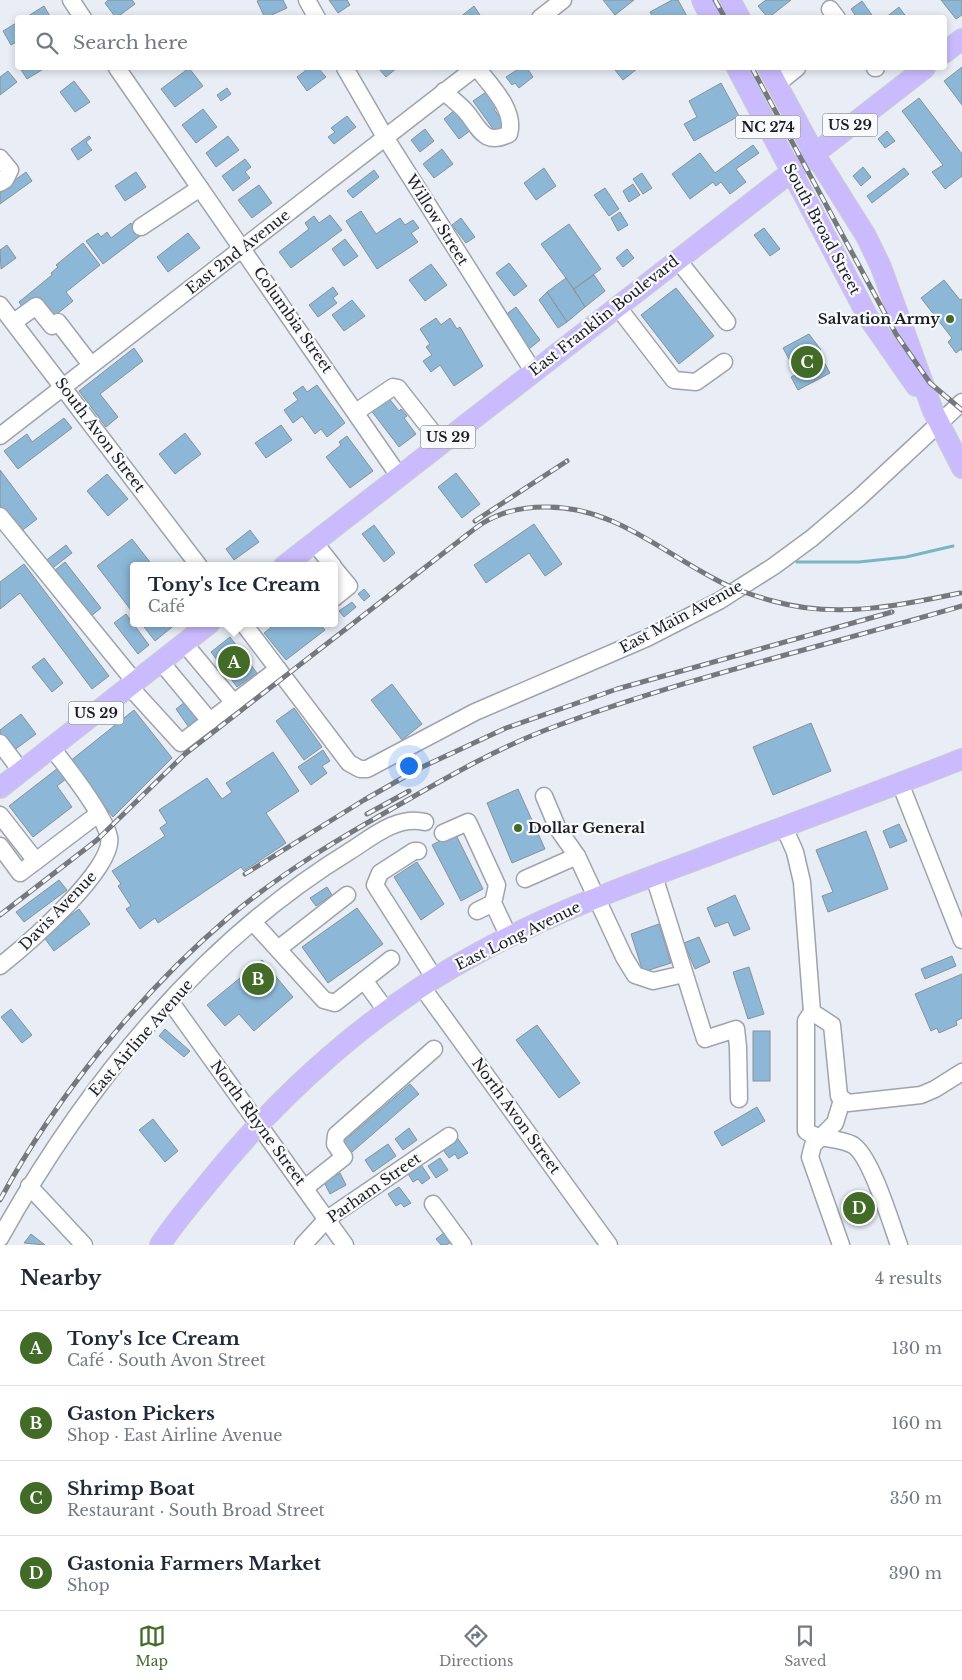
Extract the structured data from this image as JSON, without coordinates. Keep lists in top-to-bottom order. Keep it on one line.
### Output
{"streets":{"main road":["US 29","NC 274","South Broad Street","East Franklin Boulevard","East Long Avenue"],"street":["Willow Street","East 2nd Avenue","Columbia Street","South Avon Street","East Main Avenue","Davis Avenue","East Airline Avenue","North Avon Street","North Rhyne Street","Parham Street"]},"crossings":[["US 29","Davis Avenue"],["Willow Street","East 2nd Avenue"],["Willow Street","East Franklin Boulevard"],["South Broad Street","East Franklin Boulevard"],["South Broad Street","East Main Avenue"],["East 2nd Avenue","Columbia Street"],["East 2nd Avenue","South Avon Street"],["East Franklin Boulevard","Columbia Street"],["East Long Avenue","North Avon Street"],["East Long Avenue","North Rhyne Street"],["East Airline Avenue","North Rhyne Street"],["North Rhyne Street","Parham Street"]],"places":["Salvation Army","Dollar General"],"page":{"search":"Search here","pins":["C","A","B","D"],"popup":["Tony's Ice Cream","Café"],"heading":["Nearby","4 results"],"list":[{"mark":"A","name":"Tony's Ice Cream","note":"Café · South Avon Street","value":"130 m"},{"mark":"B","name":"Gaston Pickers","note":"Shop · East Airline Avenue","value":"160 m"},{"mark":"C","name":"Shrimp Boat","note":"Restaurant · South Broad Street","value":"350 m"},{"mark":"D","name":"Gastonia Farmers Market","note":"Shop","value":"390 m"}],"nav":["Map","Directions","Saved"]}}
